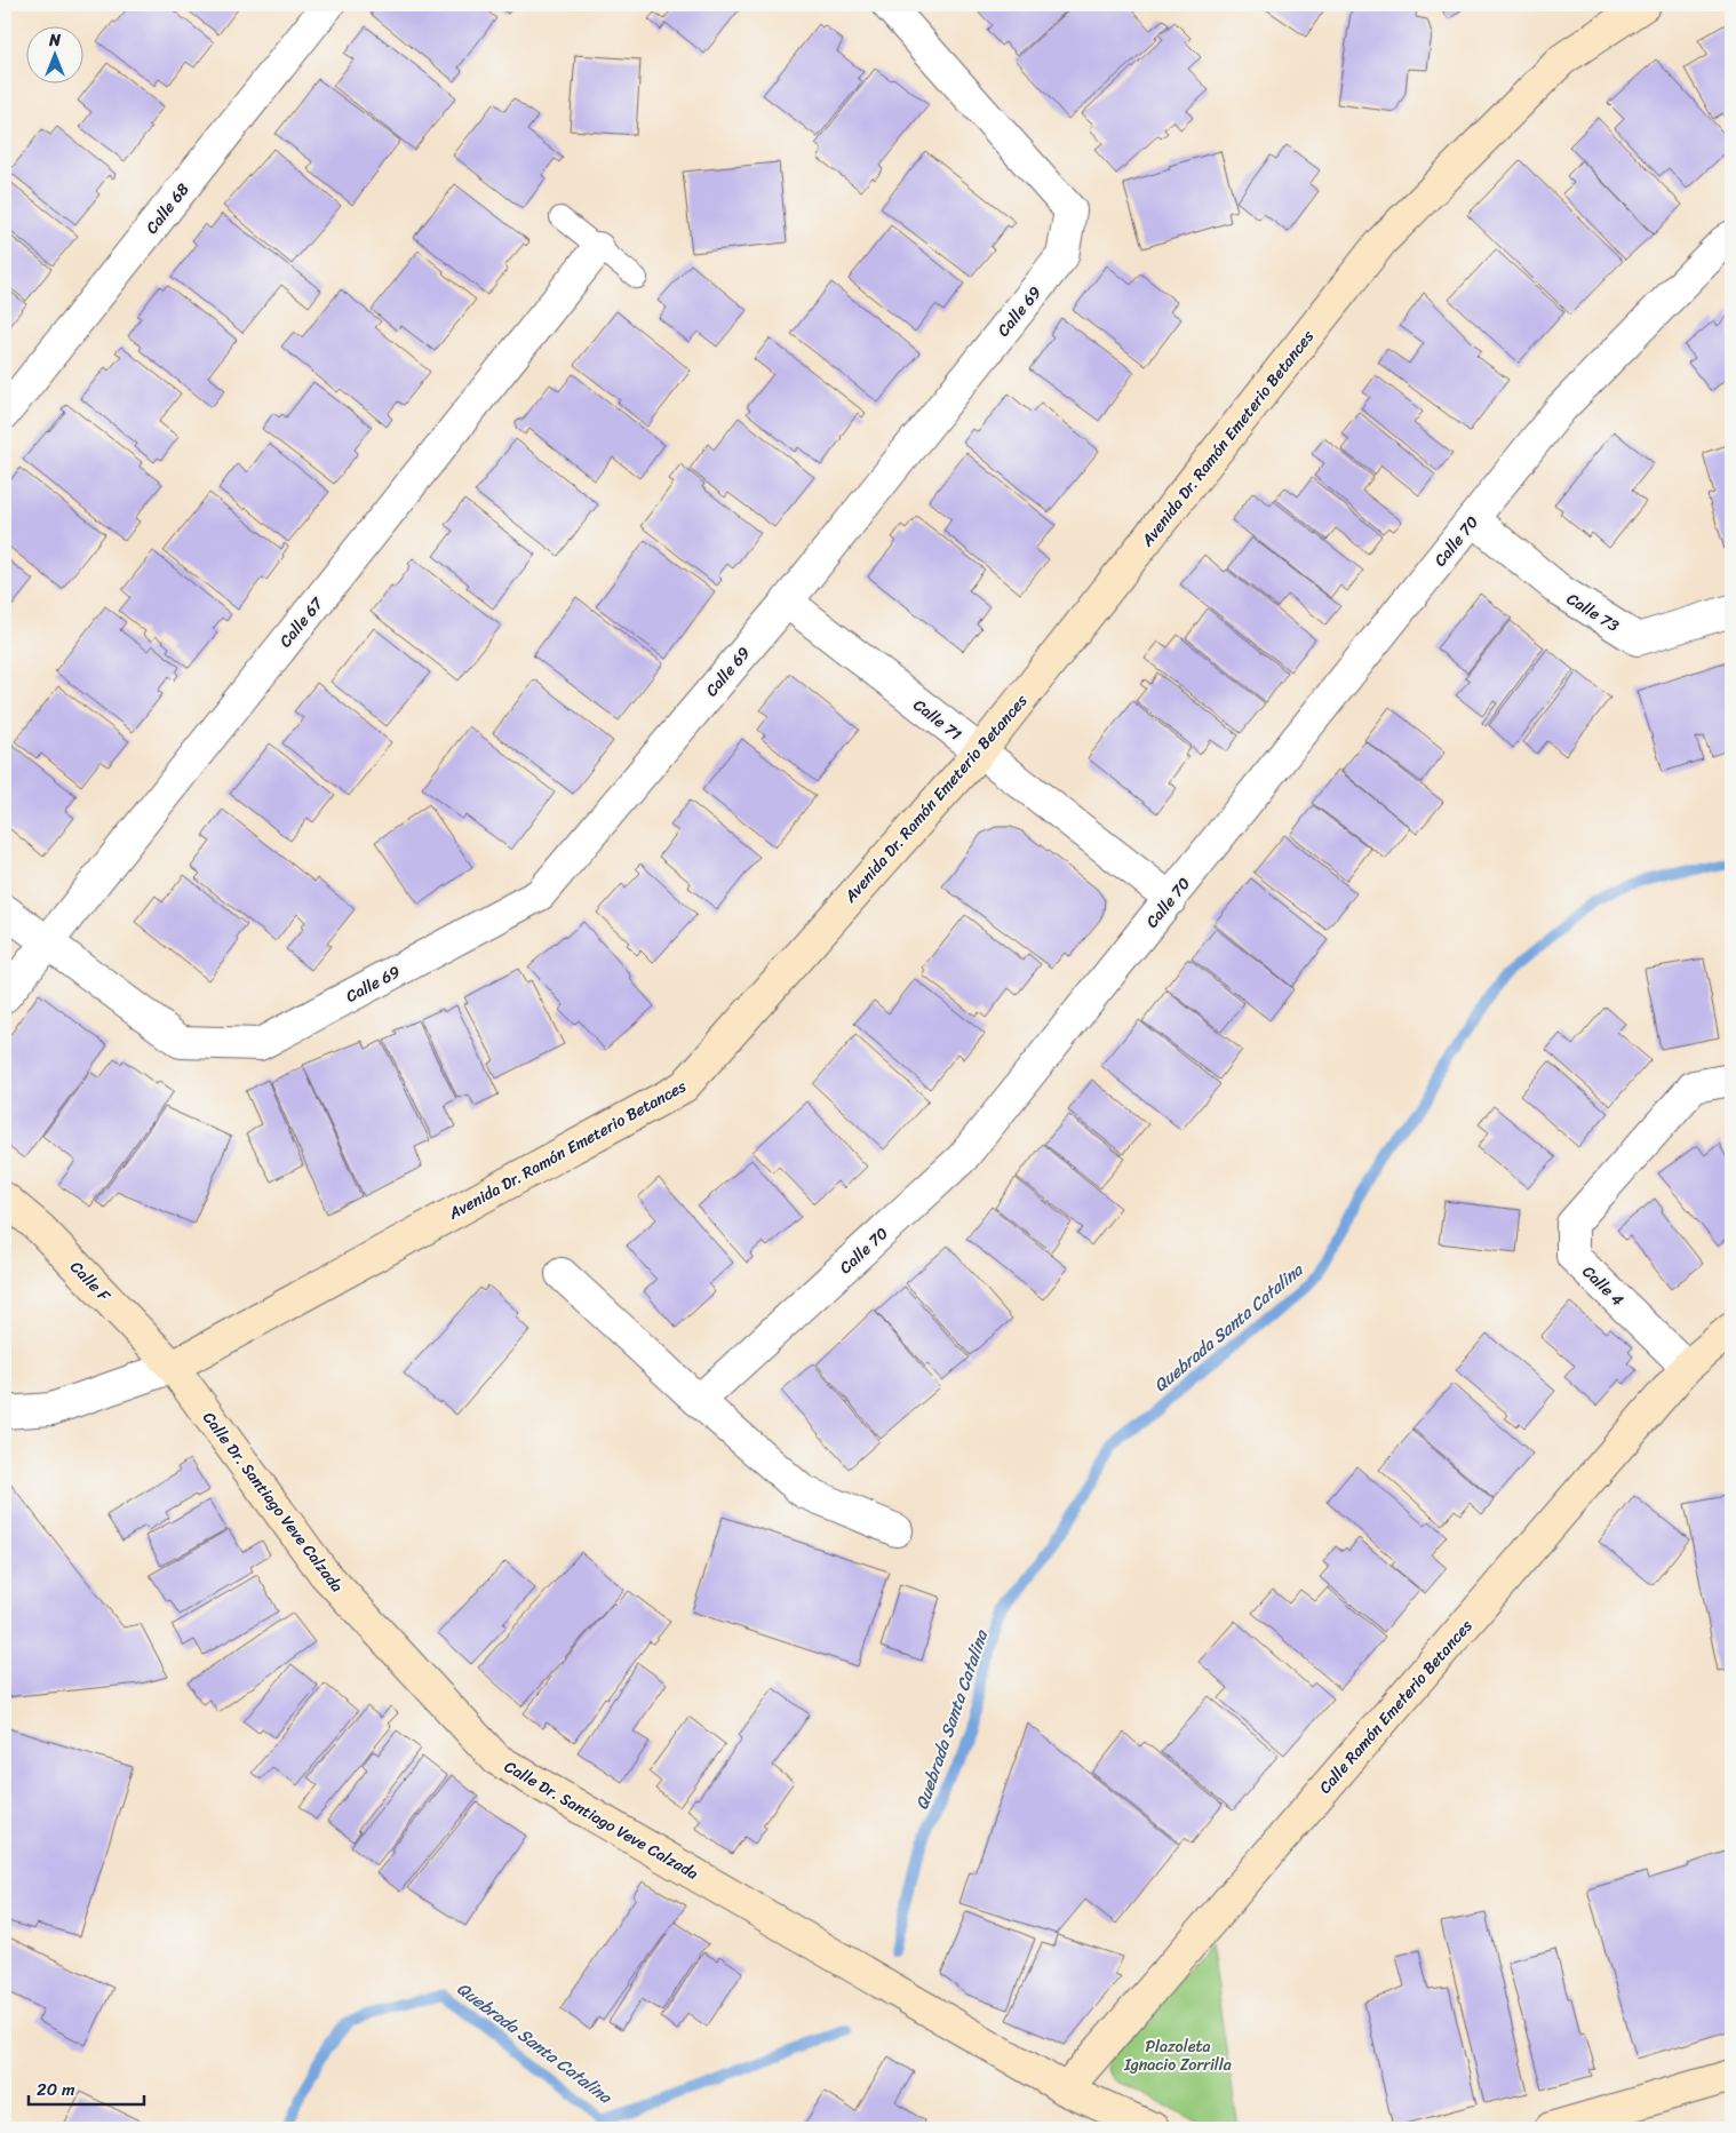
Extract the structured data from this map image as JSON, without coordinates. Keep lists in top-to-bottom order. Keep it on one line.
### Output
{"streets":{"street":["Calle 68","Calle 69","Avenida Dr. Ramón Emeterio Betances","Calle 70","Calle 73","Calle 67","Calle 71","Calle F","Calle 4","Calle Dr. Santiago Veve Calzada","Calle Ramón Emeterio Betances"]},"crossings":[["Calle 69","Calle 67"],["Calle 69","Calle 71"],["Avenida Dr. Ramón Emeterio Betances","Calle 71"],["Avenida Dr. Ramón Emeterio Betances","Calle F"],["Avenida Dr. Ramón Emeterio Betances","Calle Dr. Santiago Veve Calzada"],["Calle 70","Calle 73"],["Calle 70","Calle 71"],["Calle F","Calle Dr. Santiago Veve Calzada"],["Calle 4","Calle Ramón Emeterio Betances"],["Calle Dr. Santiago Veve Calzada","Calle Ramón Emeterio Betances"]],"water":["Quebrada Santa Catalina"],"parks":["Plazoleta Ignacio Zorrilla"],"scale_bar":"20 m","north":"top"}
